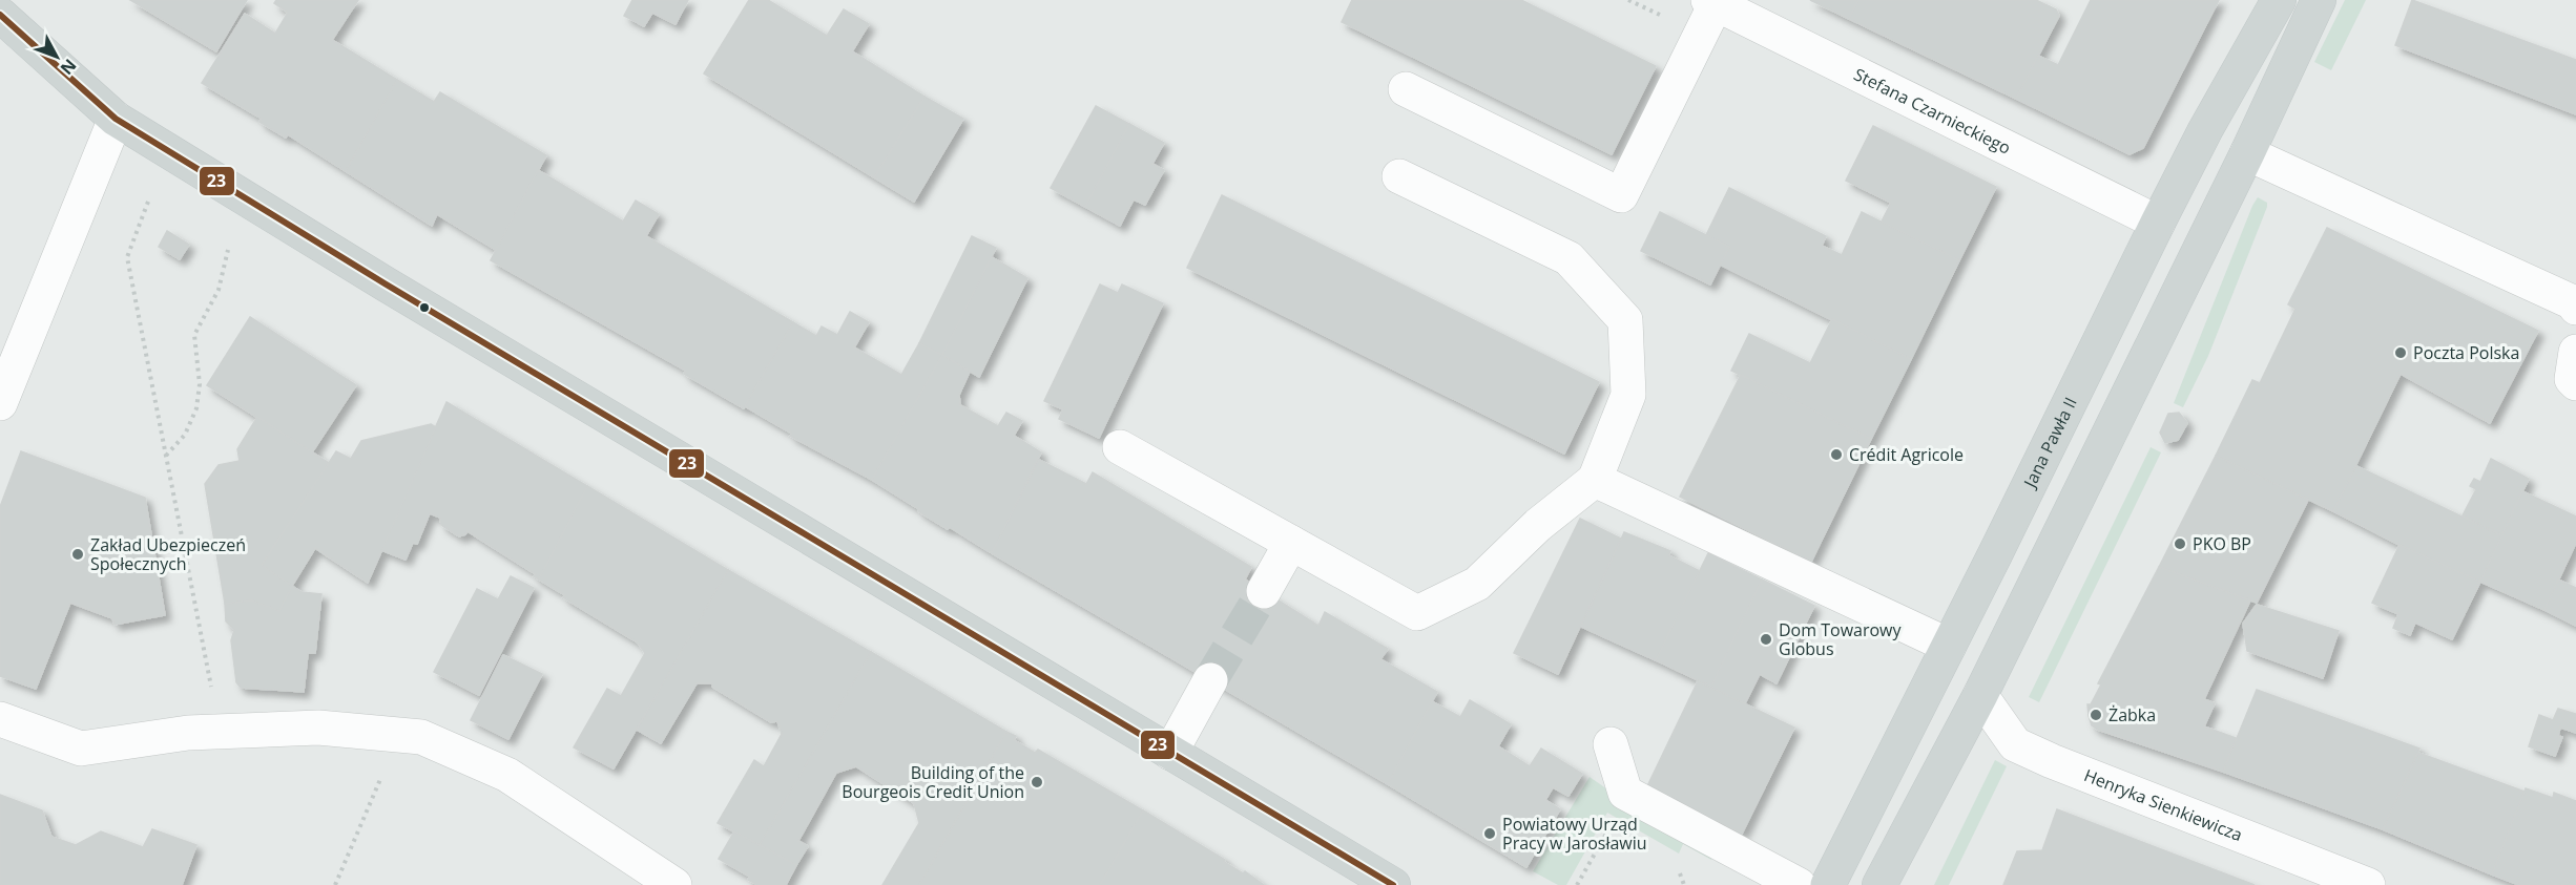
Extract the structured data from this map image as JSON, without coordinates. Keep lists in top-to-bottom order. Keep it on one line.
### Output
{"streets":{"main road":["Jana Pawła II"],"street":["Stefana Czarnieckiego","Henryka Sienkiewicza"]},"crossings":[["Stefana Czarnieckiego","Jana Pawła II"]],"places":["Poczta Polska","Crédit Agricole","PKO BP","Zakład Ubezpieczeń Społecznych","Dom Towarowy Globus","Żabka","Building of the Bourgeois Credit Union","Powiatowy Urząd Pracy w Jarosławiu"],"lines":["transit line 23"],"north":"bottom right"}
